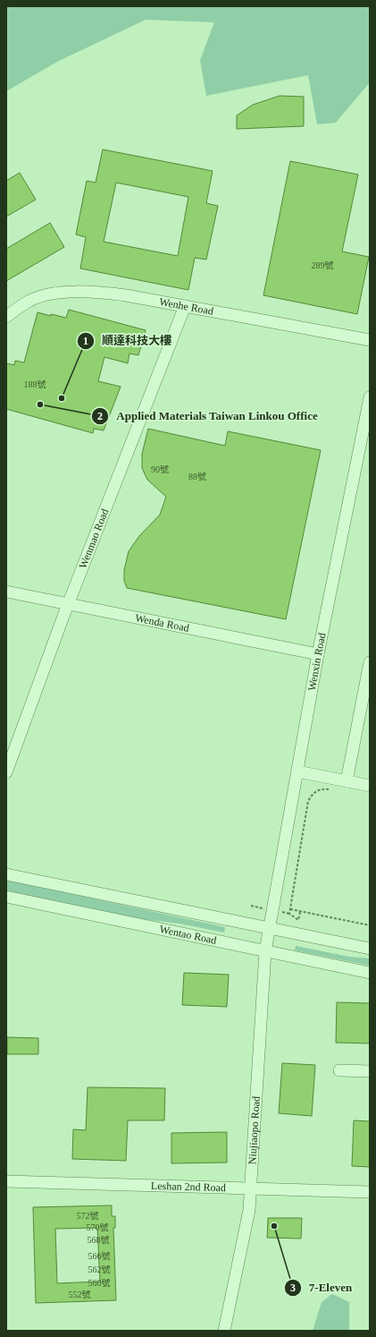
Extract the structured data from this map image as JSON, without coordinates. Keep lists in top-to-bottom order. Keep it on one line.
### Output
{"streets":{"street":["Wenhe Road","Wenmao Road","Wenda Road","Wenxin Road","Wentao Road","Niujiaopo Road","Leshan 2nd Road"]},"crossings":[["Wenhe Road","Wenmao Road"],["Wenmao Road","Wenda Road"],["Wenda Road","Wenxin Road"],["Wenxin Road","Niujiaopo Road"],["Wentao Road","Niujiaopo Road"],["Niujiaopo Road","Leshan 2nd Road"]],"places":["順達科技大樓","Applied Materials Taiwan Linkou Office","7-Eleven"],"house_numbers":["289號","188號","90號","88號","572號","570號","568號","566號","562號","560號","552號"]}
